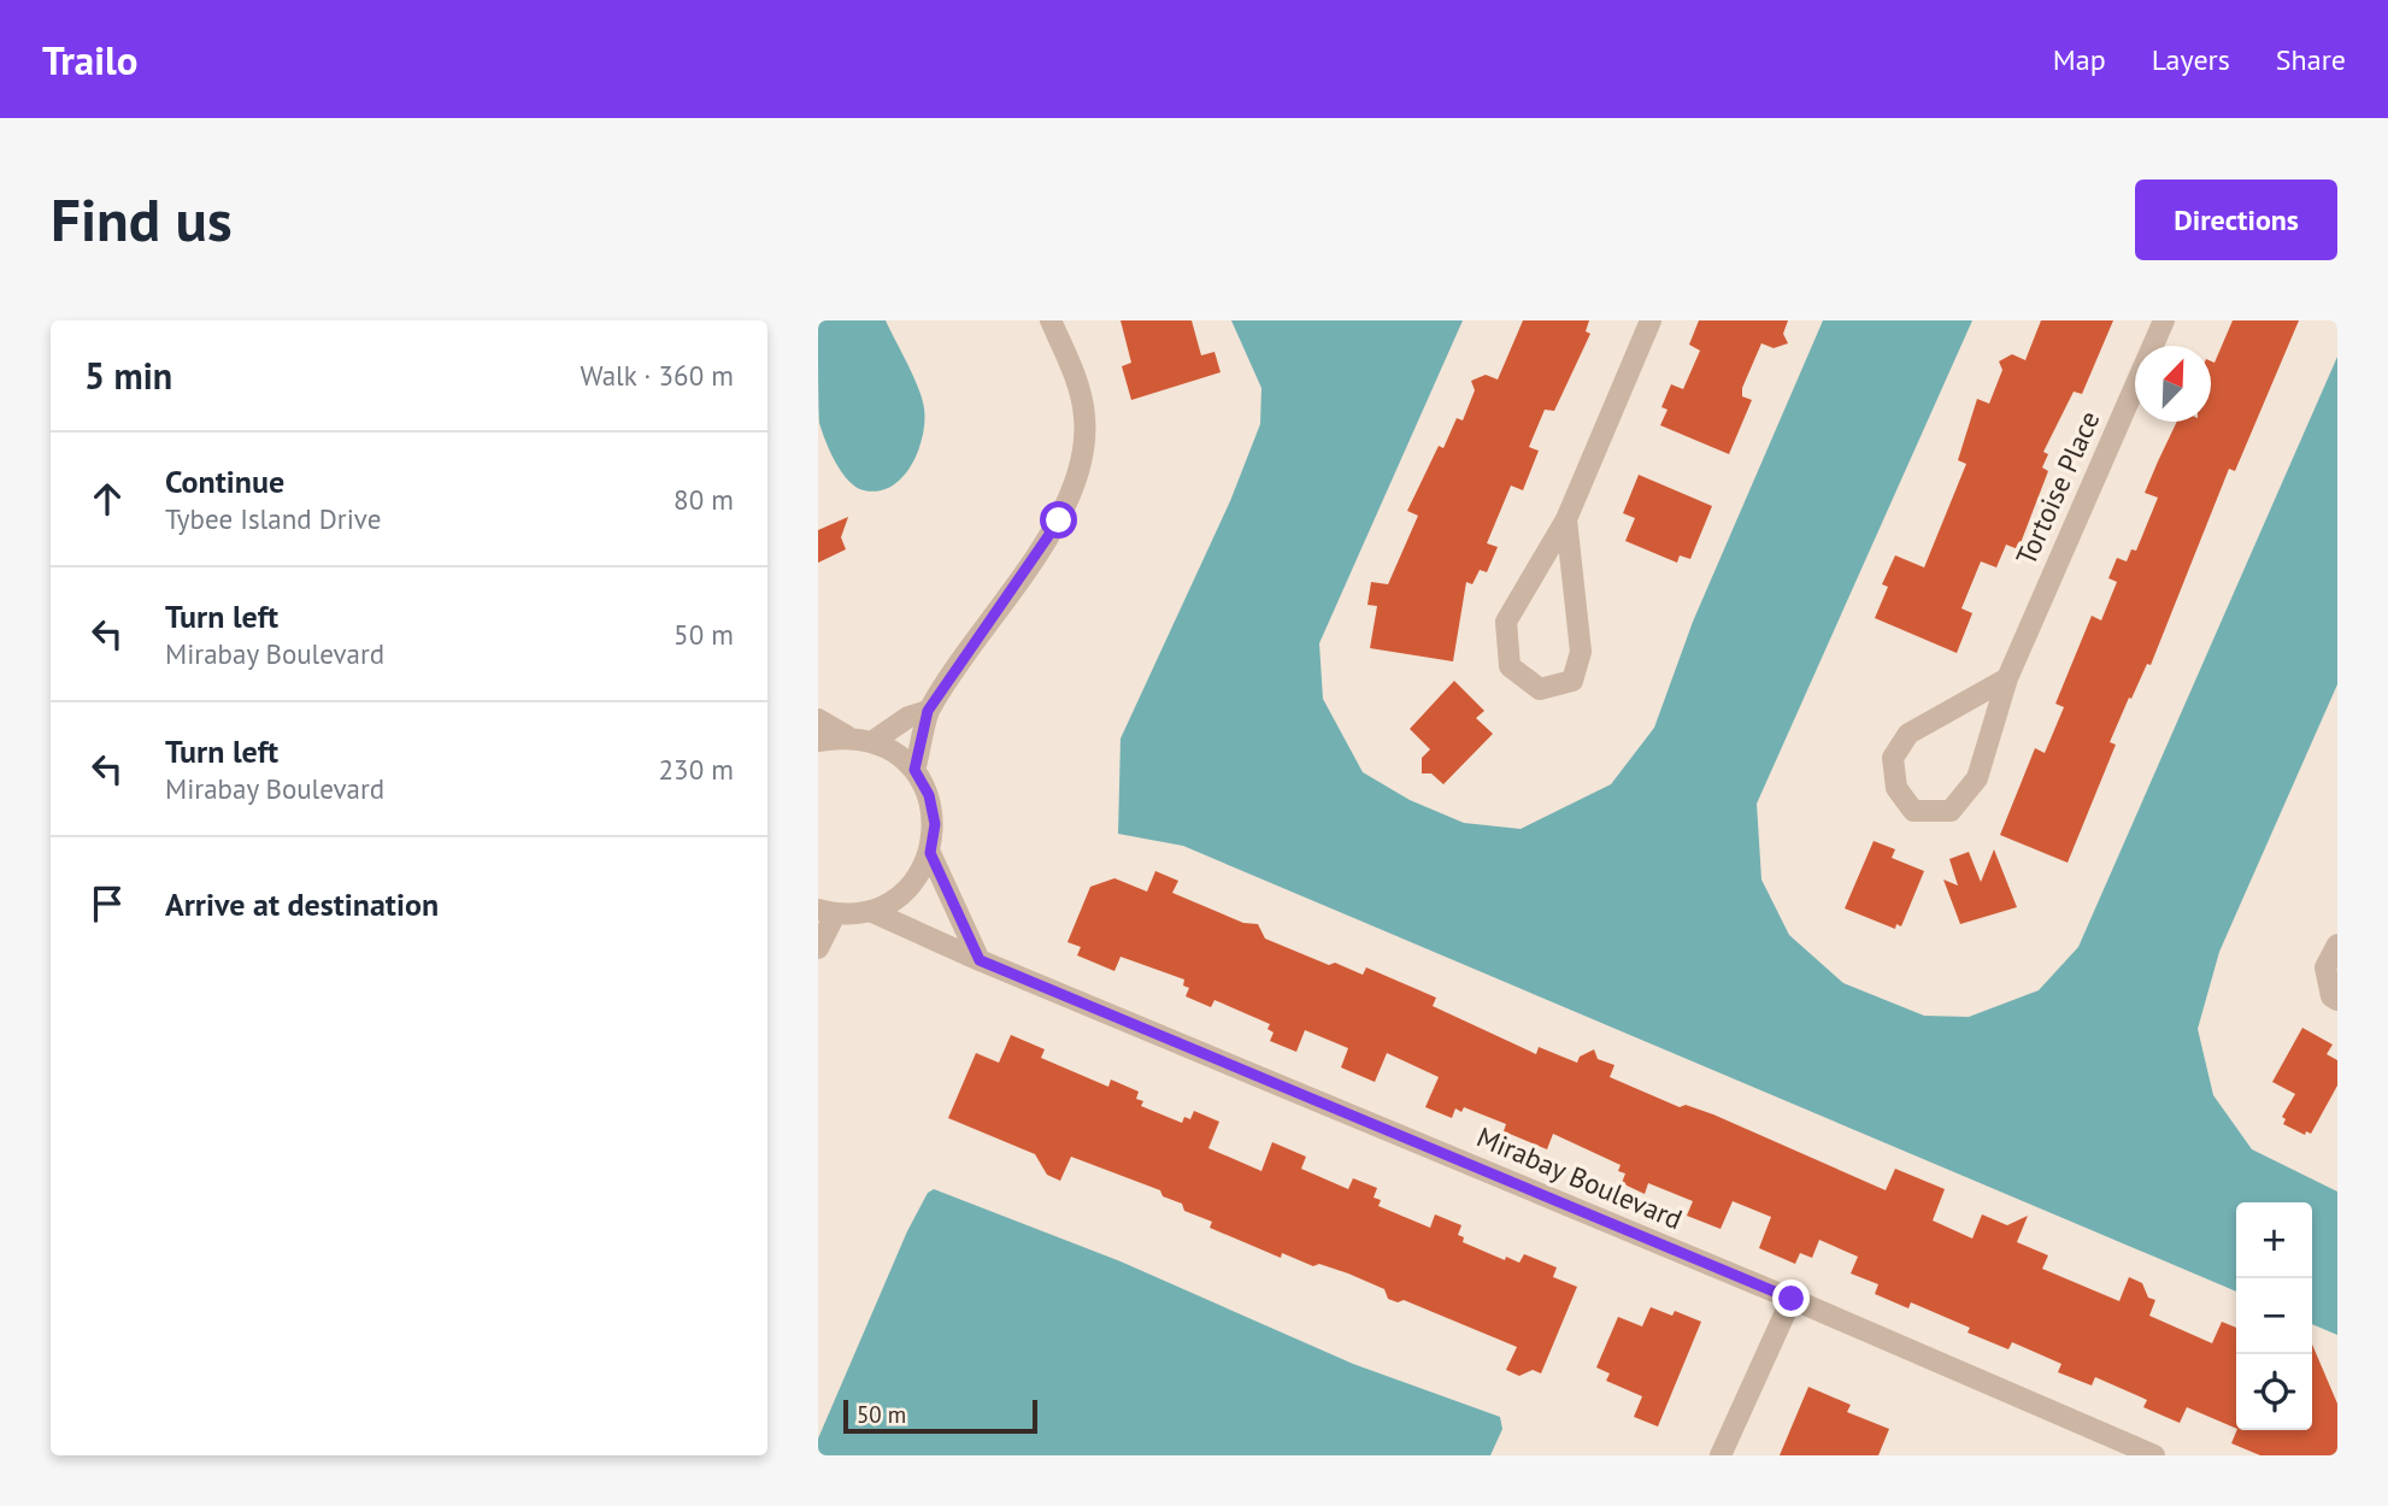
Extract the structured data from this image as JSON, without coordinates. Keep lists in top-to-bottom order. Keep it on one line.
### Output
{"streets":{"street":["Tortoise Place","Mirabay Boulevard"]},"scale_bar":"50 m","north":"top right","page":{"header":"Trailo","nav":["Map","Layers","Share"],"buttons":"Directions","title":"Find us","heading":["5 min","Walk · 360 m"],"list":[["Continue","Tybee Island Drive","80 m"],["Turn left","Mirabay Boulevard","50 m"],["Turn left","Mirabay Boulevard","230 m"],"Arrive at destination"],"map_buttons":["+","−"],"scale":"50 m"}}
